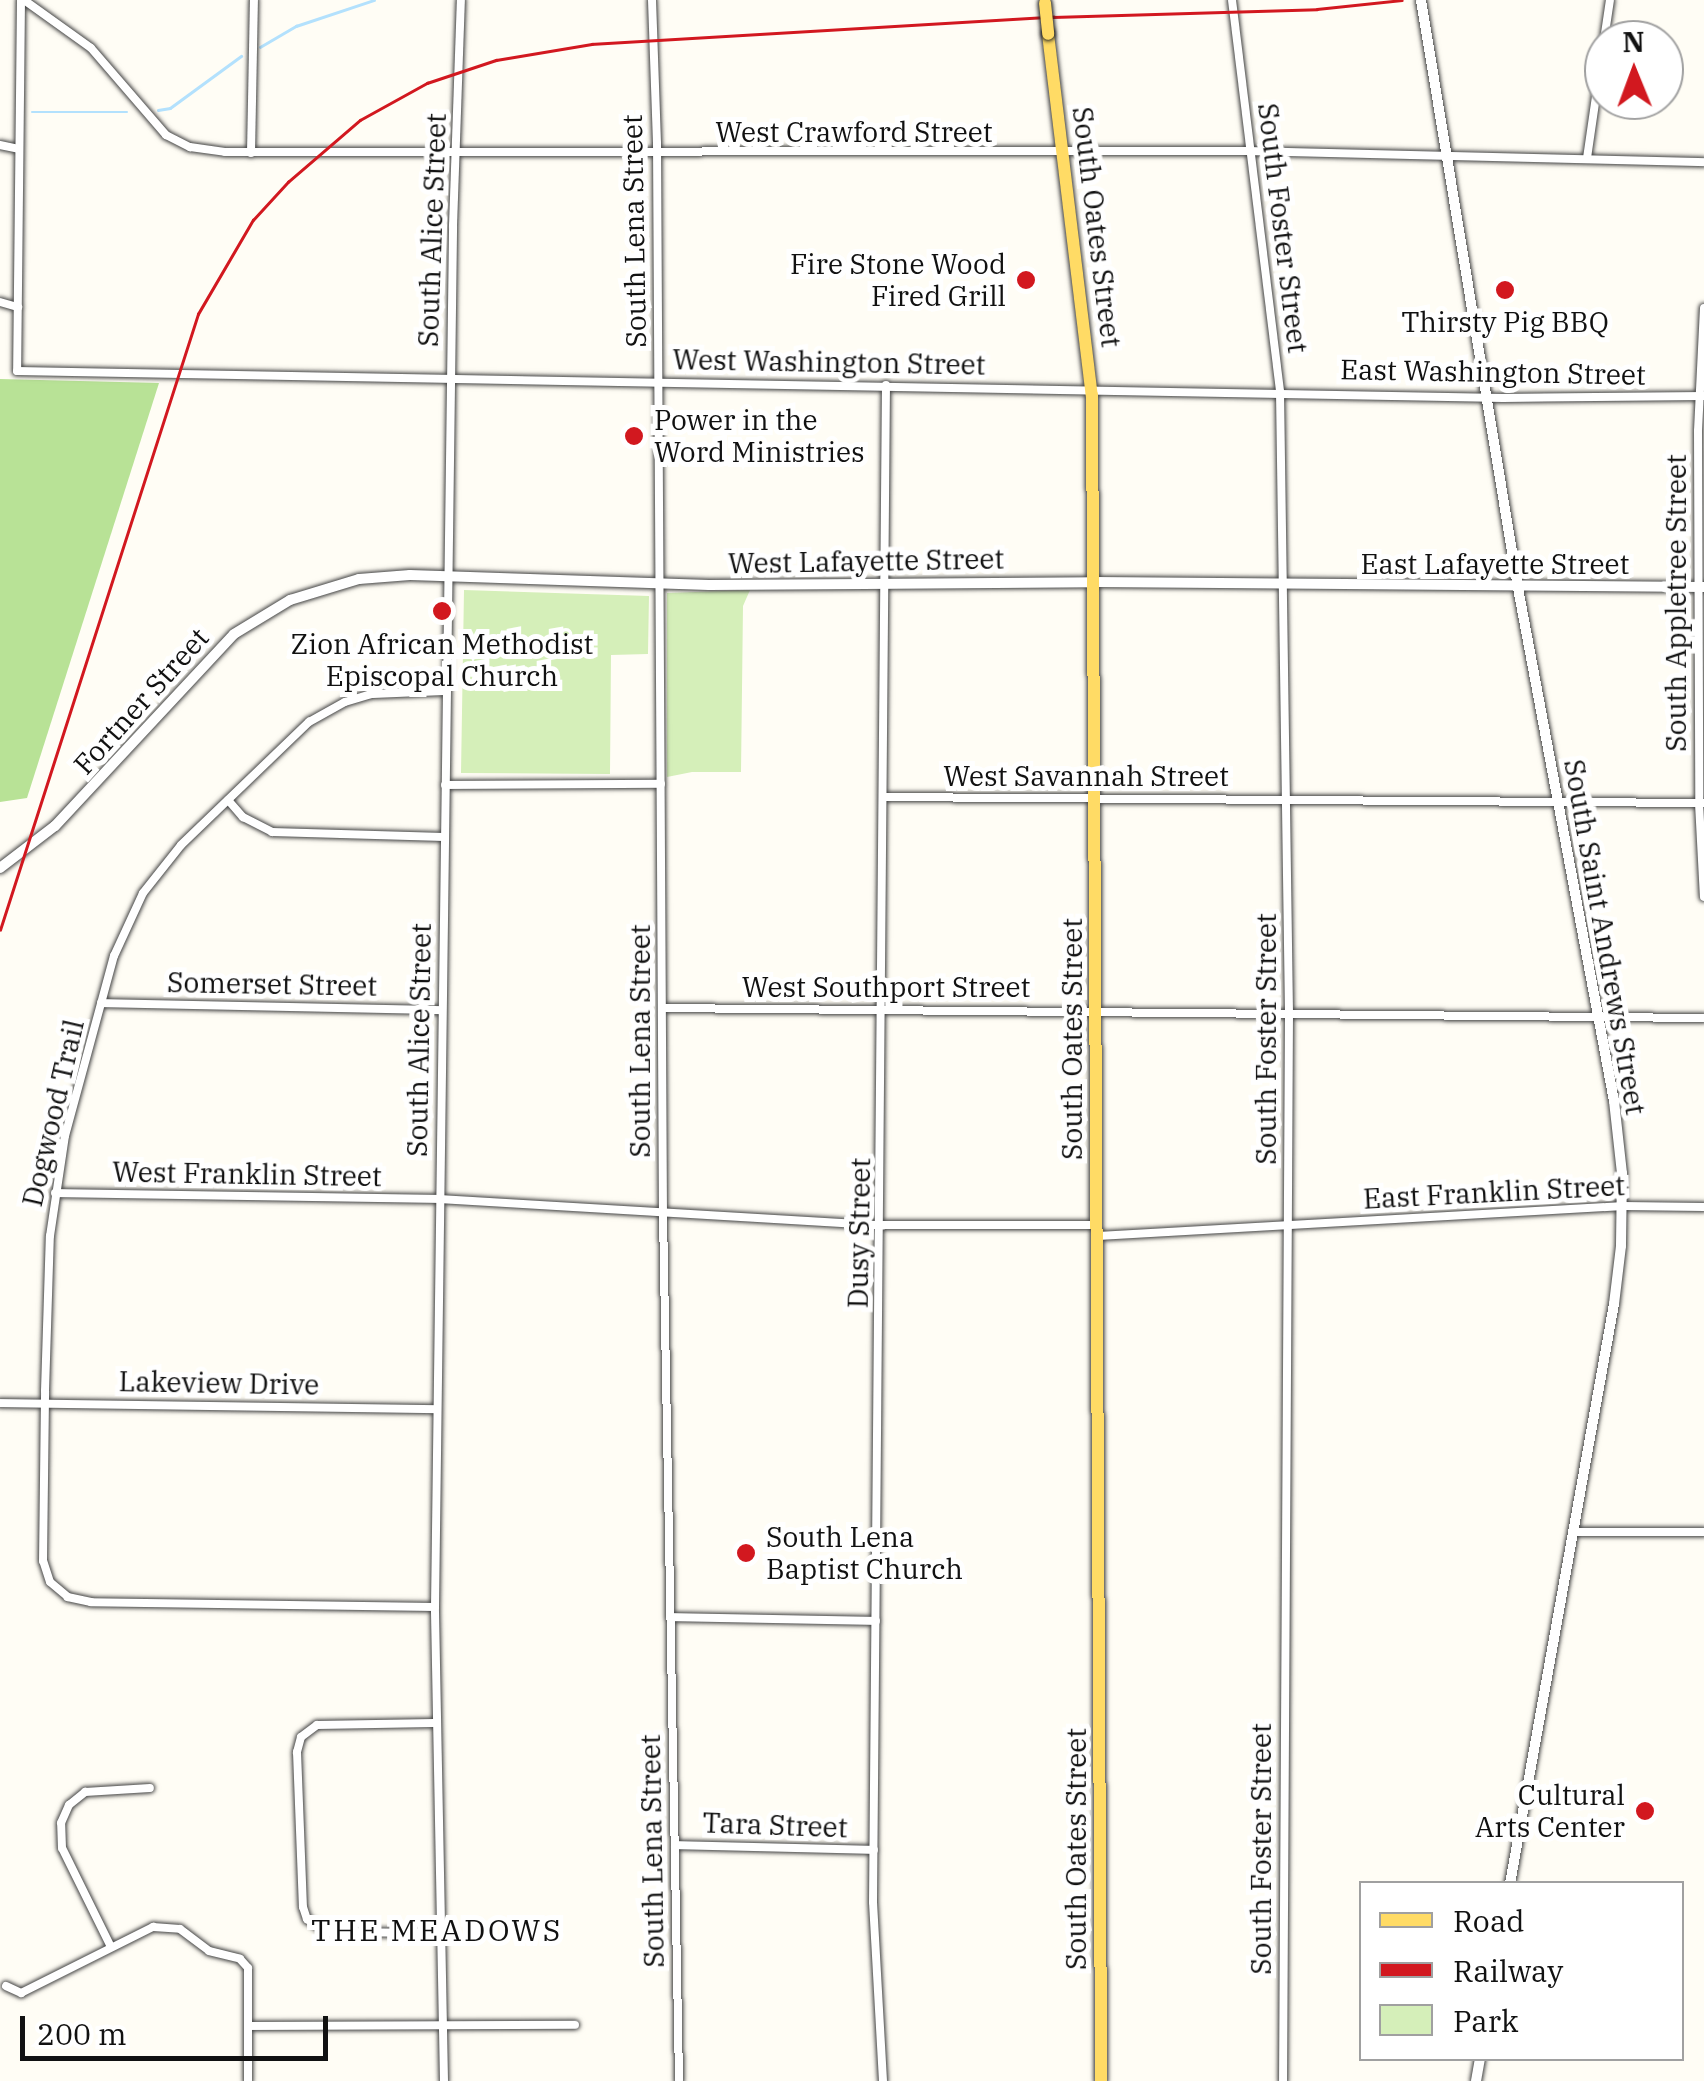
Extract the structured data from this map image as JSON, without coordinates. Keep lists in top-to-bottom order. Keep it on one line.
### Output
{"streets":{"main road":["South Oates Street"],"street":["West Crawford Street","South Foster Street","South Alice Street","South Lena Street","West Washington Street","East Washington Street","West Lafayette Street","East Lafayette Street","South Appletree Street","Fortner Street","West Savannah Street","South Saint Andrews Street","Somerset Street","West Southport Street","Dogwood Trail","West Franklin Street","East Franklin Street","Dusy Street","Lakeview Drive","Tara Street"]},"crossings":[["West Crawford Street","South Oates Street"],["West Crawford Street","South Foster Street"],["West Crawford Street","South Alice Street"],["West Crawford Street","South Lena Street"],["West Crawford Street","South Saint Andrews Street"],["South Oates Street","West Washington Street"],["South Oates Street","West Lafayette Street"],["South Oates Street","West Savannah Street"],["South Oates Street","West Southport Street"],["South Oates Street","West Franklin Street"],["South Foster Street","West Washington Street"],["South Foster Street","East Washington Street"],["South Foster Street","West Lafayette Street"],["South Foster Street","East Lafayette Street"],["South Foster Street","West Savannah Street"],["South Foster Street","West Southport Street"],["South Foster Street","West Franklin Street"],["South Foster Street","East Franklin Street"],["South Alice Street","West Washington Street"],["South Alice Street","West Lafayette Street"],["South Alice Street","Fortner Street"],["South Alice Street","Somerset Street"],["South Alice Street","Dogwood Trail"],["South Alice Street","West Franklin Street"],["South Alice Street","Lakeview Drive"],["South Lena Street","West Washington Street"],["South Lena Street","West Lafayette Street"],["South Lena Street","West Southport Street"],["South Lena Street","West Franklin Street"],["South Lena Street","Tara Street"],["West Washington Street","East Washington Street"],["West Washington Street","Dusy Street"],["East Washington Street","South Appletree Street"],["East Washington Street","South Saint Andrews Street"],["West Lafayette Street","East Lafayette Street"],["West Lafayette Street","Fortner Street"],["West Lafayette Street","Dusy Street"],["East Lafayette Street","South Appletree Street"],["East Lafayette Street","South Saint Andrews Street"],["South Appletree Street","West Savannah Street"],["West Savannah Street","South Saint Andrews Street"],["West Savannah Street","Dusy Street"],["South Saint Andrews Street","West Southport Street"],["South Saint Andrews Street","East Franklin Street"],["Somerset Street","Dogwood Trail"],["West Southport Street","Dusy Street"],["Dogwood Trail","West Franklin Street"],["Dogwood Trail","Lakeview Drive"],["West Franklin Street","East Franklin Street"],["West Franklin Street","Dusy Street"],["Dusy Street","Tara Street"]],"districts":["THE MEADOWS"],"places":["Fire Stone Wood Fired Grill","Thirsty Pig BBQ","Power in the Word Ministries","Zion African Methodist Episcopal Church","South Lena Baptist Church","Cultural Arts Center"],"legend":["Road","Railway","Park"],"scale_bar":"200 m","north":"top"}
